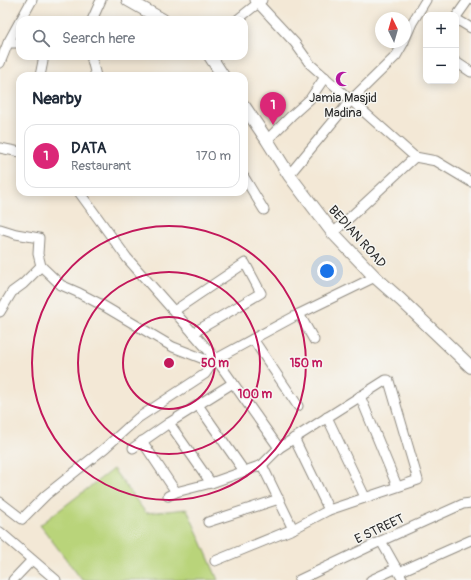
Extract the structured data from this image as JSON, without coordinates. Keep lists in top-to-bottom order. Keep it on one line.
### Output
{"streets":{"main road":["BEDIAN ROAD"],"street":["E STREET"]},"places":{"mosque":["Jamia Masjid Madina"]},"north":"top","page":{"map_buttons":["+","−"],"search":"Search here","heading":"Nearby","pins":"1","list":[{"mark":"1","name":"DATA","note":"Restaurant","value":"170 m"}]},"rings":["50 m","150 m","100 m"]}
